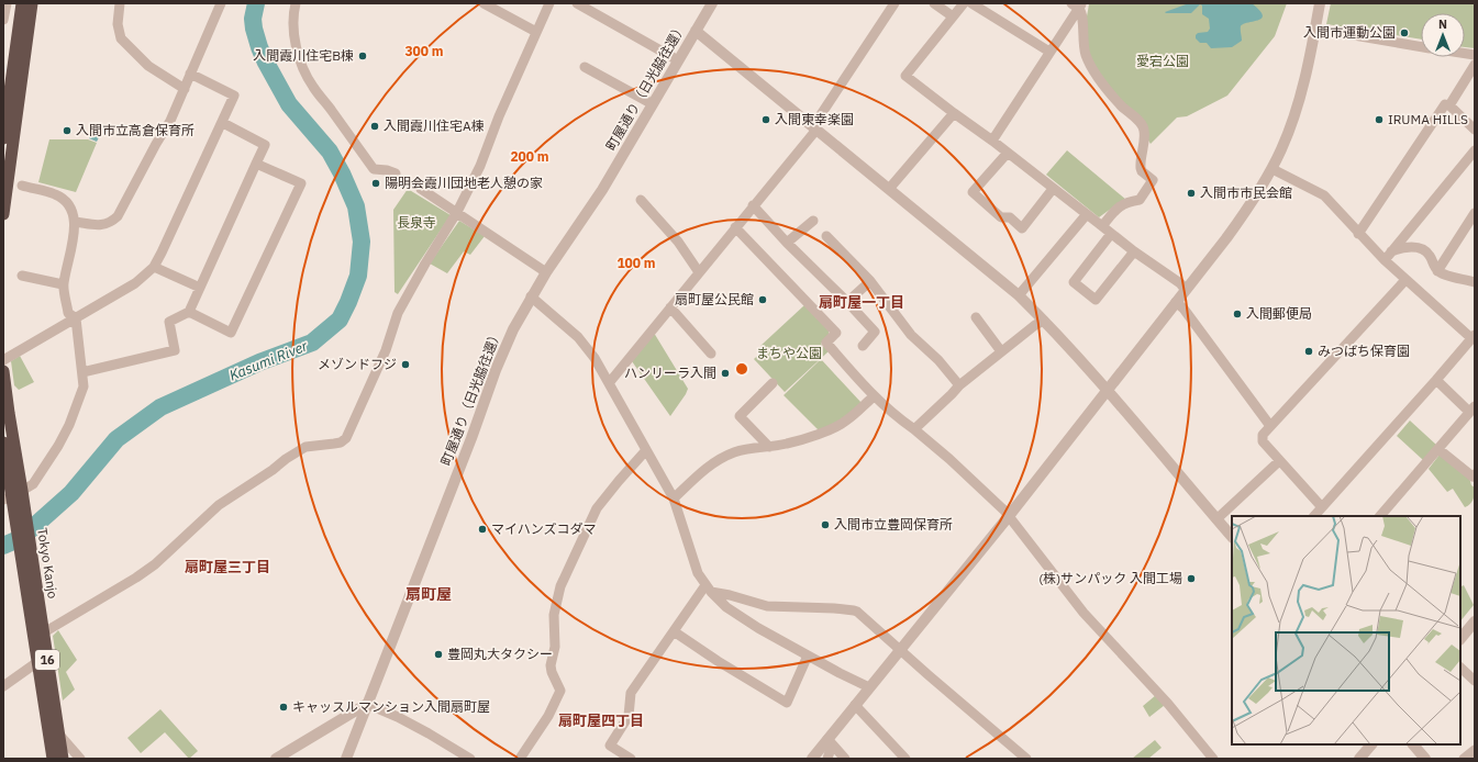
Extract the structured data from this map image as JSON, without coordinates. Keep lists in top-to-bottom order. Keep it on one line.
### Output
{"streets":{"highway":["Tokyo Kanjo","16"],"street":["町屋通り（日光脇往還）"]},"districts":["扇町屋一丁目","扇町屋三丁目","扇町屋","扇町屋四丁目"],"water":["Kasumi River"],"parks":["愛宕公園","長泉寺","まちや公園"],"places":["入間市運動公園","入間霞川住宅B棟","入間東幸楽園","IRUMA HILLS","入間霞川住宅A棟","入間市立高倉保育所","陽明会霞川団地老人憩の家","入間市市民会館","扇町屋公民館","入間郵便局","みつばち保育園","メゾンドフジ","ハンリーラ入間","入間市立豊岡保育所","マイハンズコダマ","(株)サンパック 入間工場","豊岡丸大タクシー","キャッスルマンション入間扇町屋"],"north":"top","rings":["300 m","200 m","100 m"]}
